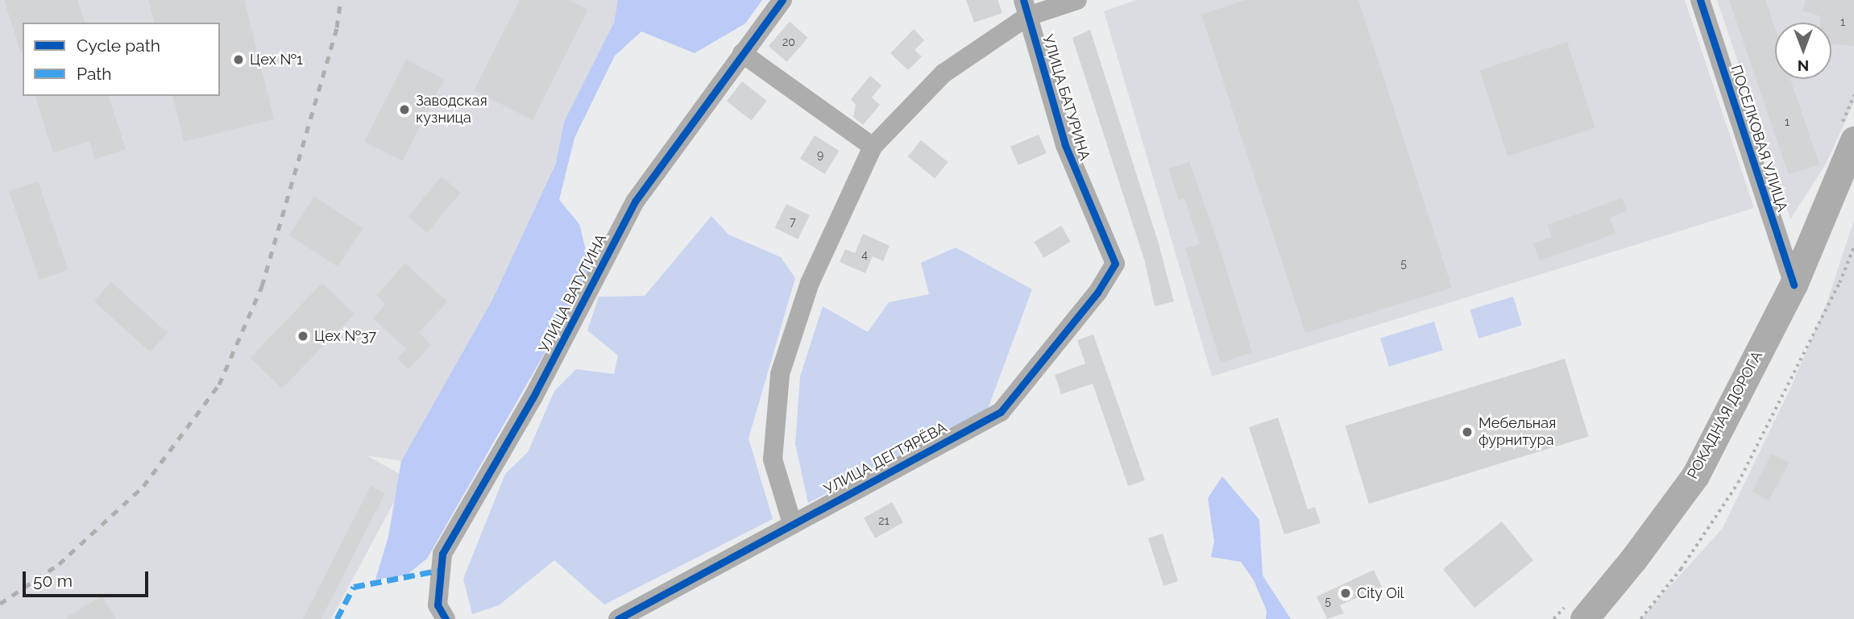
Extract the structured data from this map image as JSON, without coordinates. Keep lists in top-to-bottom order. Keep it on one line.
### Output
{"streets":{"main road":["РОКАДНАЯ ДОРОГА"],"street":["УЛИЦА БАТУРИНА","ПОСЕЛКОВАЯ УЛИЦА","УЛИЦА ВАТУТИНА","УЛИЦА ДЕГТЯРЁВА"]},"crossings":[["УЛИЦА БАТУРИНА","УЛИЦА ДЕГТЯРЁВА"],["ПОСЕЛКОВАЯ УЛИЦА","РОКАДНАЯ ДОРОГА"]],"places":["Цех №1","Заводская кузница","Цех №37","Мебельная фурнитура","City Oil"],"house_numbers":["1","20","1","9","7","4","5","21","5"],"legend":["Cycle path","Path"],"scale_bar":"50 m","north":"bottom"}
